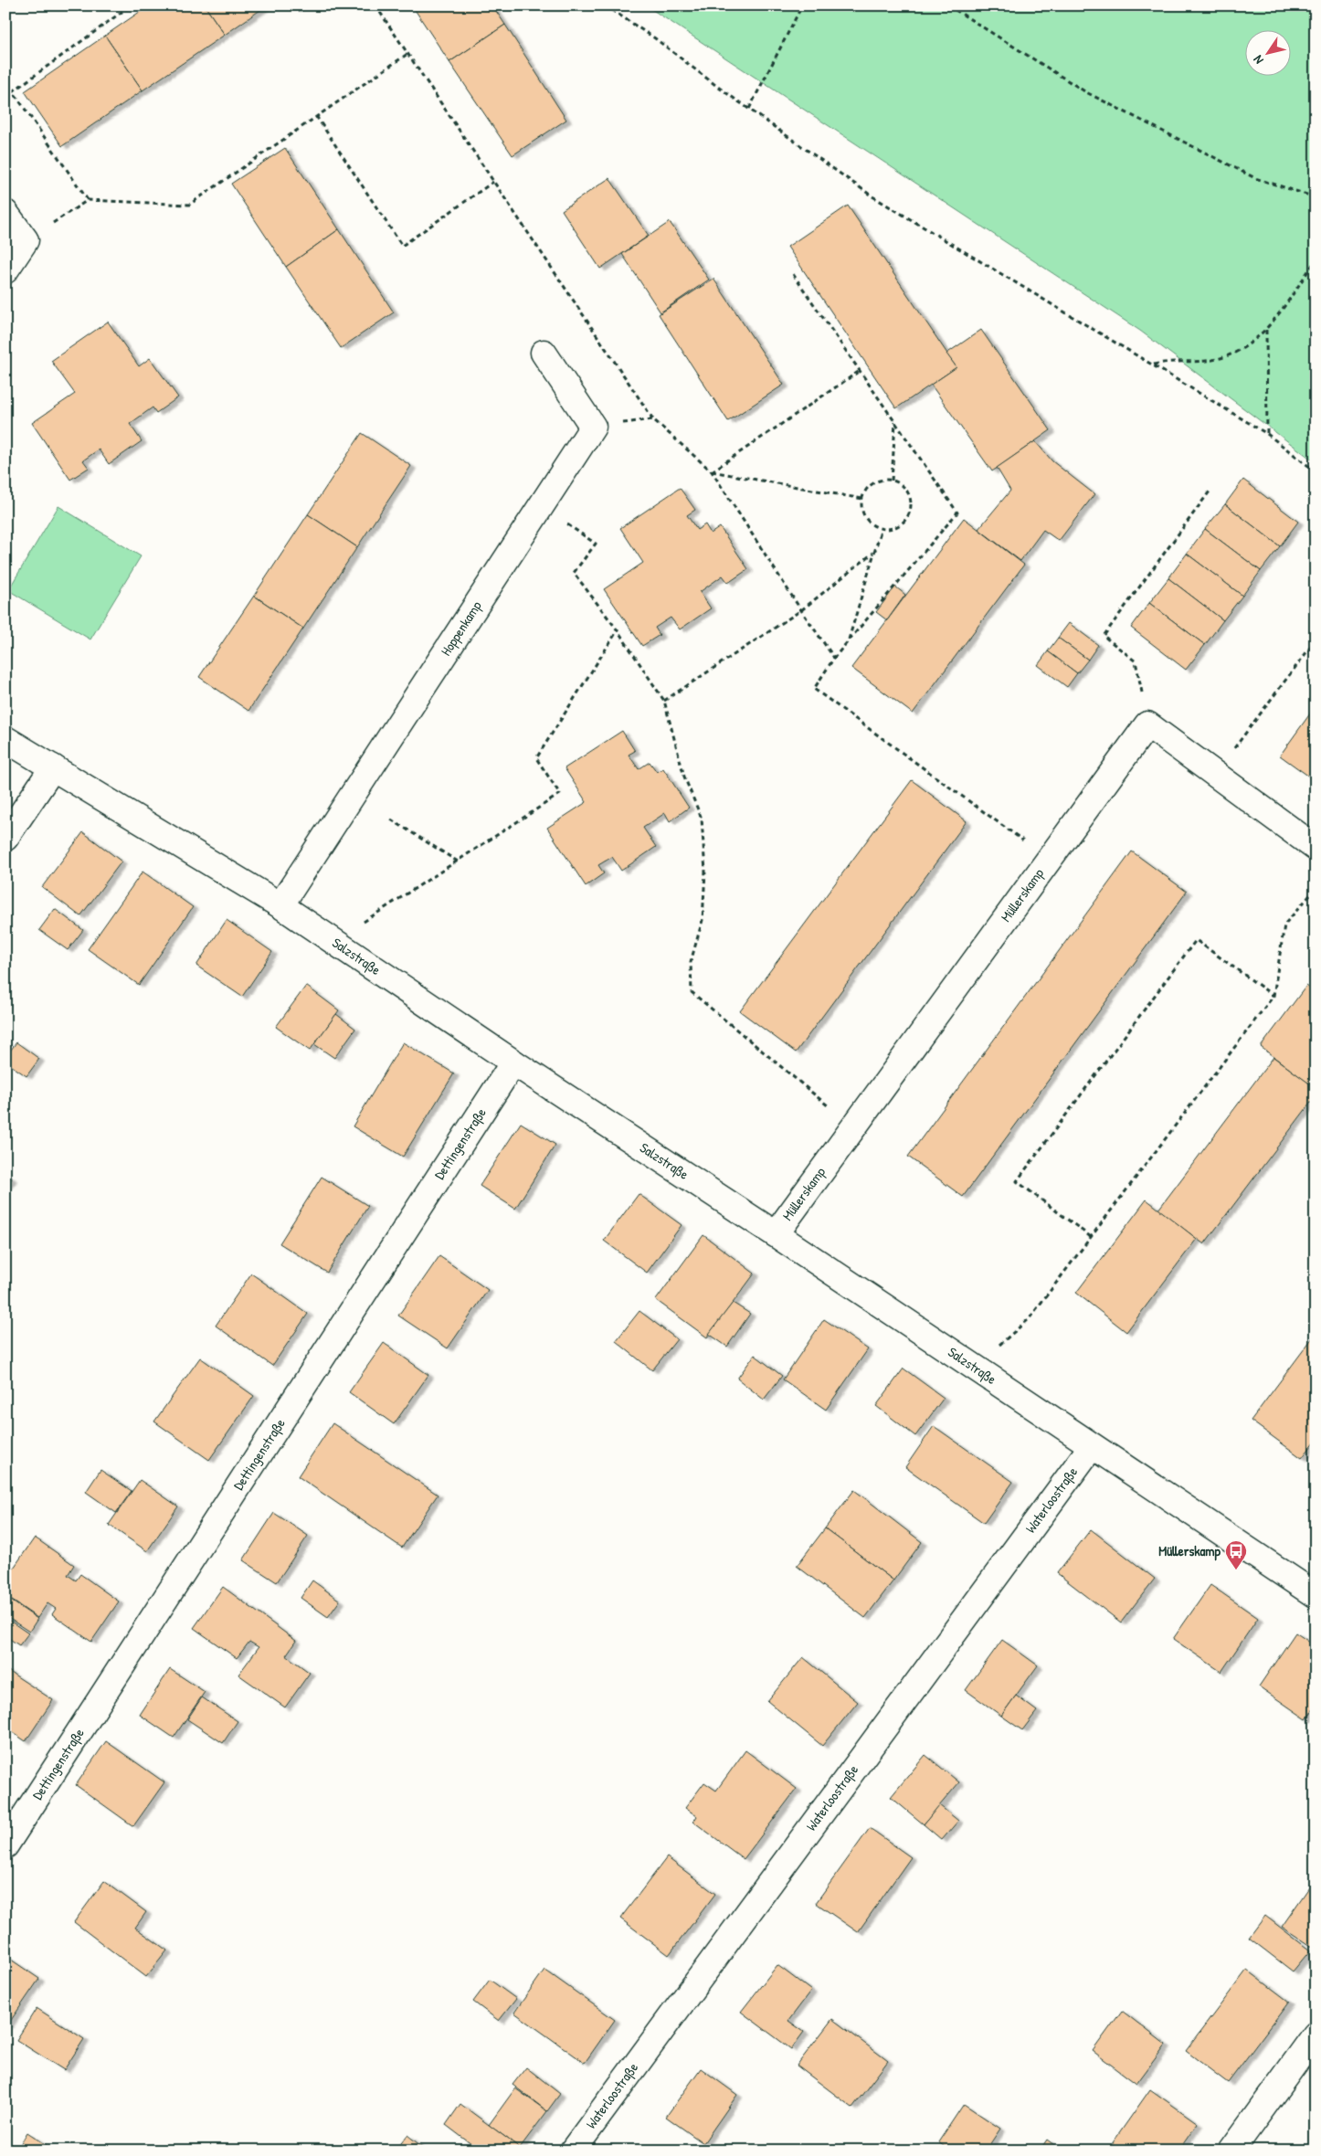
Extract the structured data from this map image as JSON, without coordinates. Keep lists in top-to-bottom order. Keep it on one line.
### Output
{"streets":{"street":["Hoppenkamp","Müllerskamp","Salzstraße","Dettingenstraße","Waterloostraße"]},"crossings":[["Hoppenkamp","Salzstraße"],["Müllerskamp","Salzstraße"],["Salzstraße","Dettingenstraße"],["Salzstraße","Waterloostraße"]],"places":{"bus stop":["Müllerskamp"]},"north":"bottom left"}
